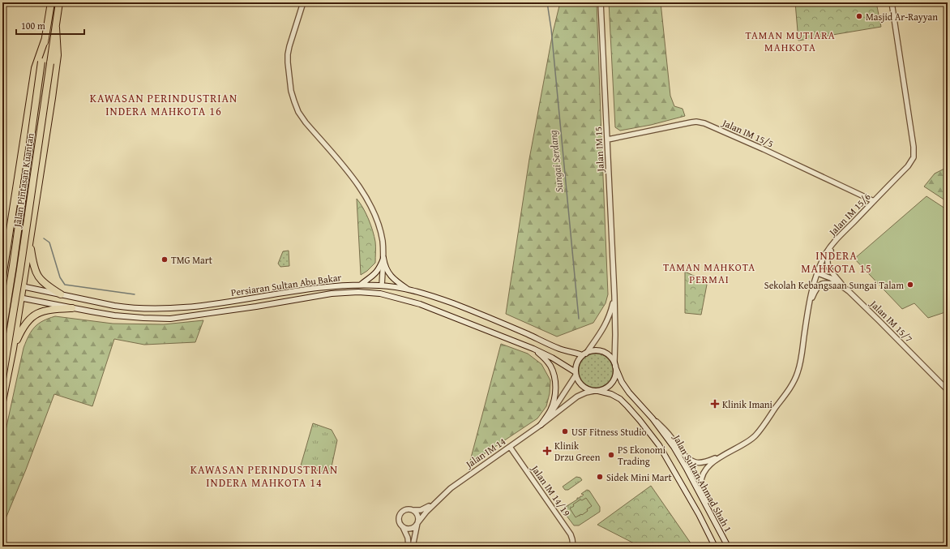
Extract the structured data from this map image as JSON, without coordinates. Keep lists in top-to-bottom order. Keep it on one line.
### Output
{"streets":{"highway":["Jalan Pintasan Kuantan"],"main road":["Persiaran Sultan Abu Bakar","Jalan Sultan Ahmad Shah 1"],"street":["Jalan IM 15/5","Jalan IM 15","Jalan IM 15/6","Jalan IM 15/7","Jalan IM 14","Jalan IM 14/19"]},"crossings":[["Jalan IM 15/5","Jalan IM 15"],["Jalan IM 15/5","Jalan IM 15/6"],["Jalan IM 15","Persiaran Sultan Abu Bakar"],["Jalan IM 15","Jalan IM 14"],["Jalan IM 15","Jalan Sultan Ahmad Shah 1"],["Jalan IM 15/6","Jalan IM 15/7"],["Jalan IM 15/6","Jalan Sultan Ahmad Shah 1"],["Persiaran Sultan Abu Bakar","Jalan IM 14"],["Persiaran Sultan Abu Bakar","Jalan Sultan Ahmad Shah 1"],["Jalan IM 14","Jalan Sultan Ahmad Shah 1"],["Jalan IM 14","Jalan IM 14/19"]],"districts":["TAMAN MUTIARA MAHKOTA","KAWASAN PERINDUSTRIAN INDERA MAHKOTA 16","INDERA MAHKOTA 15","TAMAN MAHKOTA PERMAI","KAWASAN PERINDUSTRIAN INDERA MAHKOTA 14"],"water":["Sungai Serdang"],"places":{"other":["Masjid Ar-Rayyan","TMG Mart","Sekolah Kebangsaan Sungai Talam","USF Fitness Studio","PS Ekonomi Trading","Sidek Mini Mart"],"health":["Klinik Imani","Klinik Drzu Green"]},"scale_bar":"100 m"}
